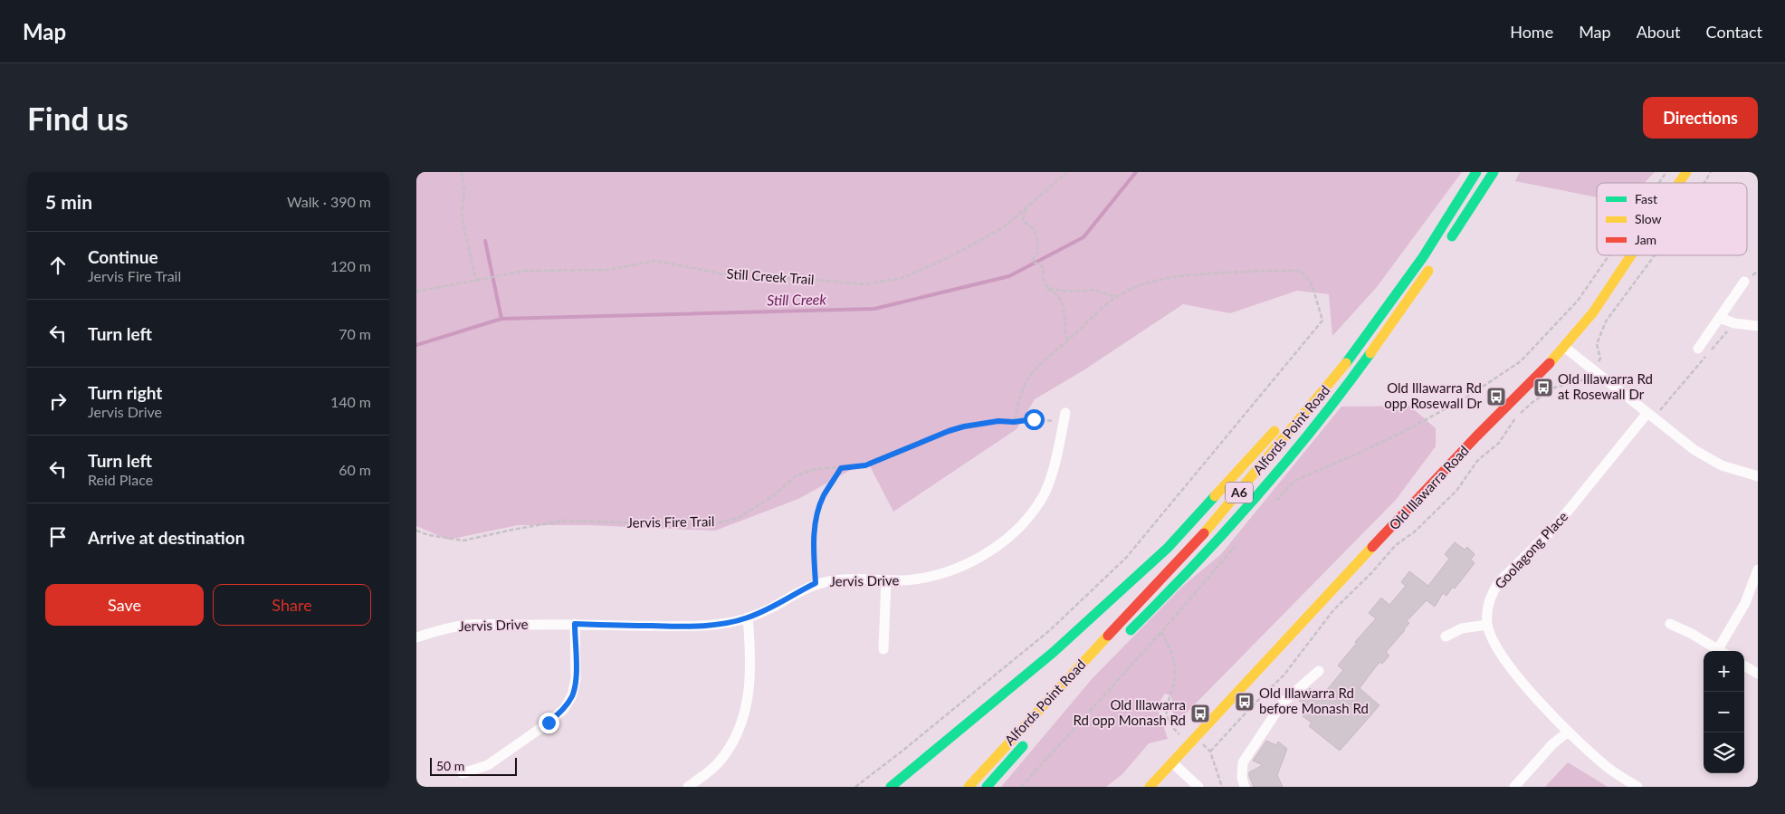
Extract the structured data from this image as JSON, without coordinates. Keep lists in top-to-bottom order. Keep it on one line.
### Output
{"streets":{"main road":["Alfords Point Road","Old Illawarra Road","A6"],"street":["Goolagong Place","Jervis Drive"],"path":["Still Creek Trail","Jervis Fire Trail"]},"crossings":[["Alfords Point Road","A6"],["Jervis Fire Trail","Jervis Drive"]],"water":["Still Creek"],"places":{"bus stop":["Old Illawarra Rd at Rosewall Dr","Old Illawarra Rd opp Rosewall Dr","Old Illawarra Rd before Monash Rd","Old Illawarra Rd opp Monash Rd"]},"legend":["Fast","Slow","Jam"],"scale_bar":"50 m","page":{"header":"Map","nav":["Home","Map","About","Contact"],"buttons":["Directions",["Save","Share"]],"title":"Find us","heading":["5 min","Walk · 390 m"],"list":[["Continue","Jervis Fire Trail","120 m"],["Turn left","70 m"],["Turn right","Jervis Drive","140 m"],["Turn left","Reid Place","60 m"],"Arrive at destination"],"map_buttons":["+","−"],"scale":"50 m"}}
